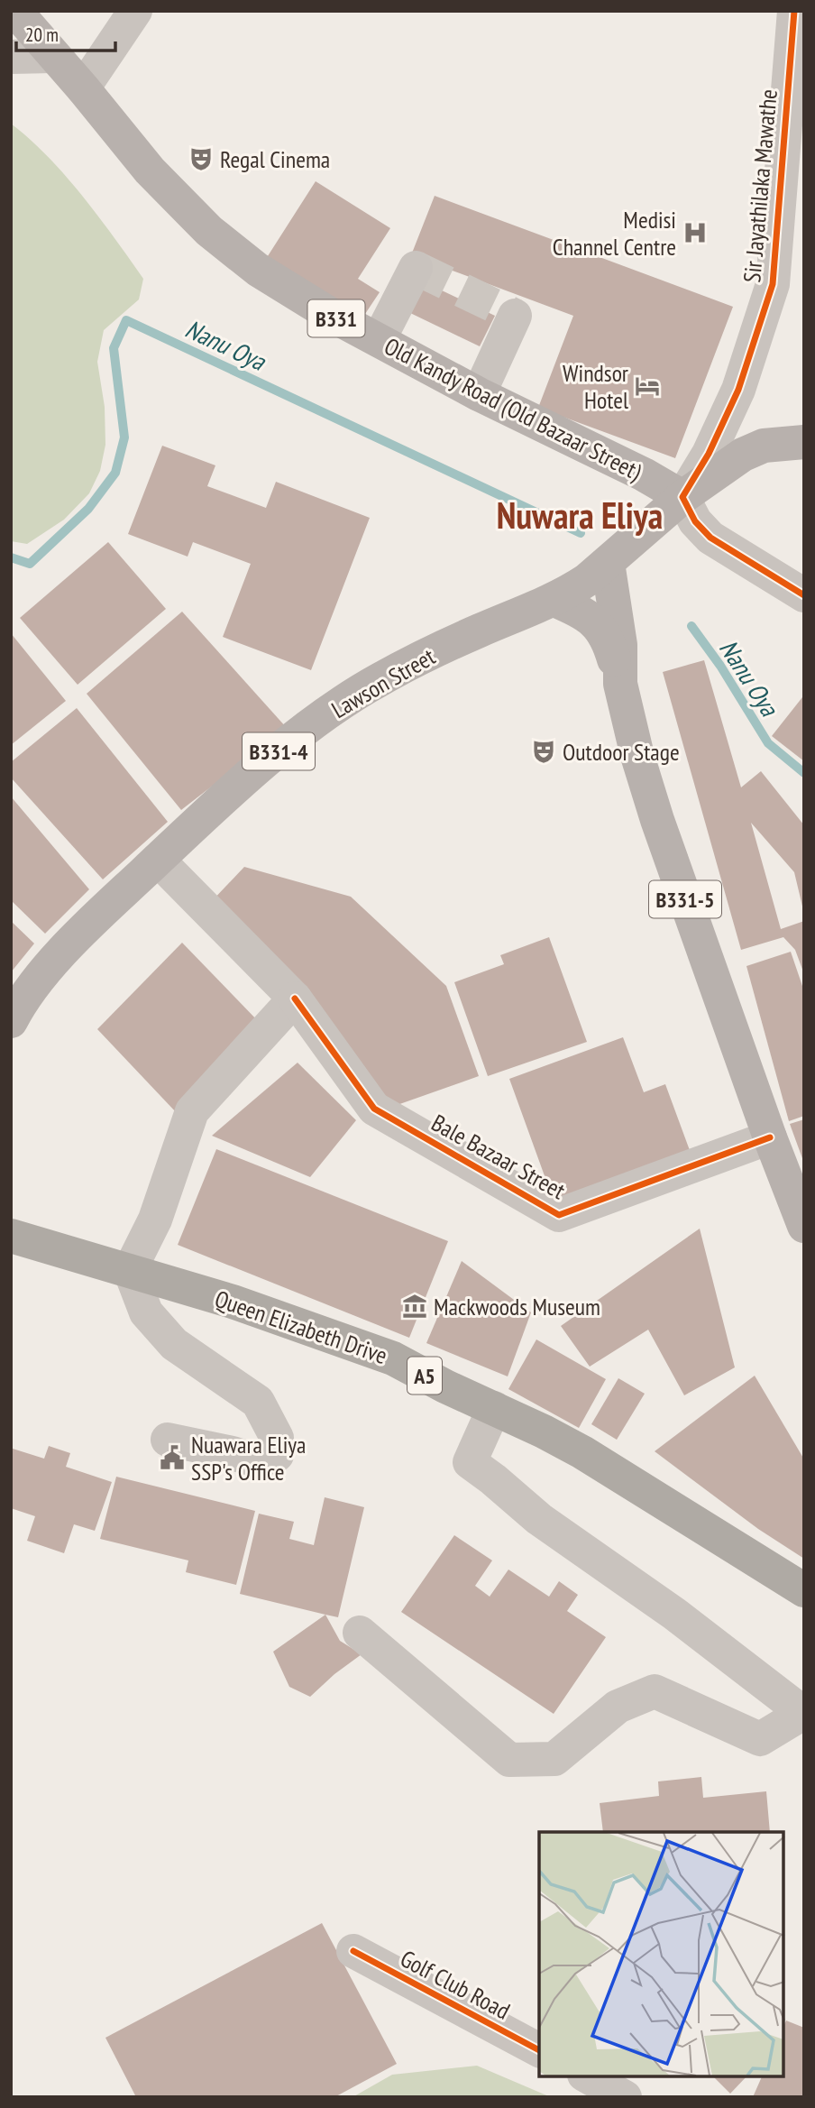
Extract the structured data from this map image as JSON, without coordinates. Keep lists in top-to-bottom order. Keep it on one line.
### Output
{"streets":{"highway":["Queen Elizabeth Drive","A5"],"main road":["B331","Old Kandy Road (Old Bazaar Street)","Lawson Street","B331-4","B331-5"],"street":["Sir Jayathilaka Mawathe","Bale Bazaar Street","Golf Club Road"]},"crossings":[["Sir Jayathilaka Mawathe","Old Kandy Road (Old Bazaar Street)"],["Sir Jayathilaka Mawathe","Lawson Street"],["Old Kandy Road (Old Bazaar Street)","Lawson Street"],["Lawson Street","B331-5"],["B331-5","Bale Bazaar Street"]],"districts":["Nuwara Eliya"],"water":["Nanu Oya"],"places":{"theatre":["Regal Cinema","Outdoor Stage"],"hospital":["Medisi Channel Centre"],"hotel":["Windsor Hotel"],"museum":["Mackwoods Museum"],"public building":["Nuawara Eliya SSP's Office"]},"scale_bar":"20 m"}
